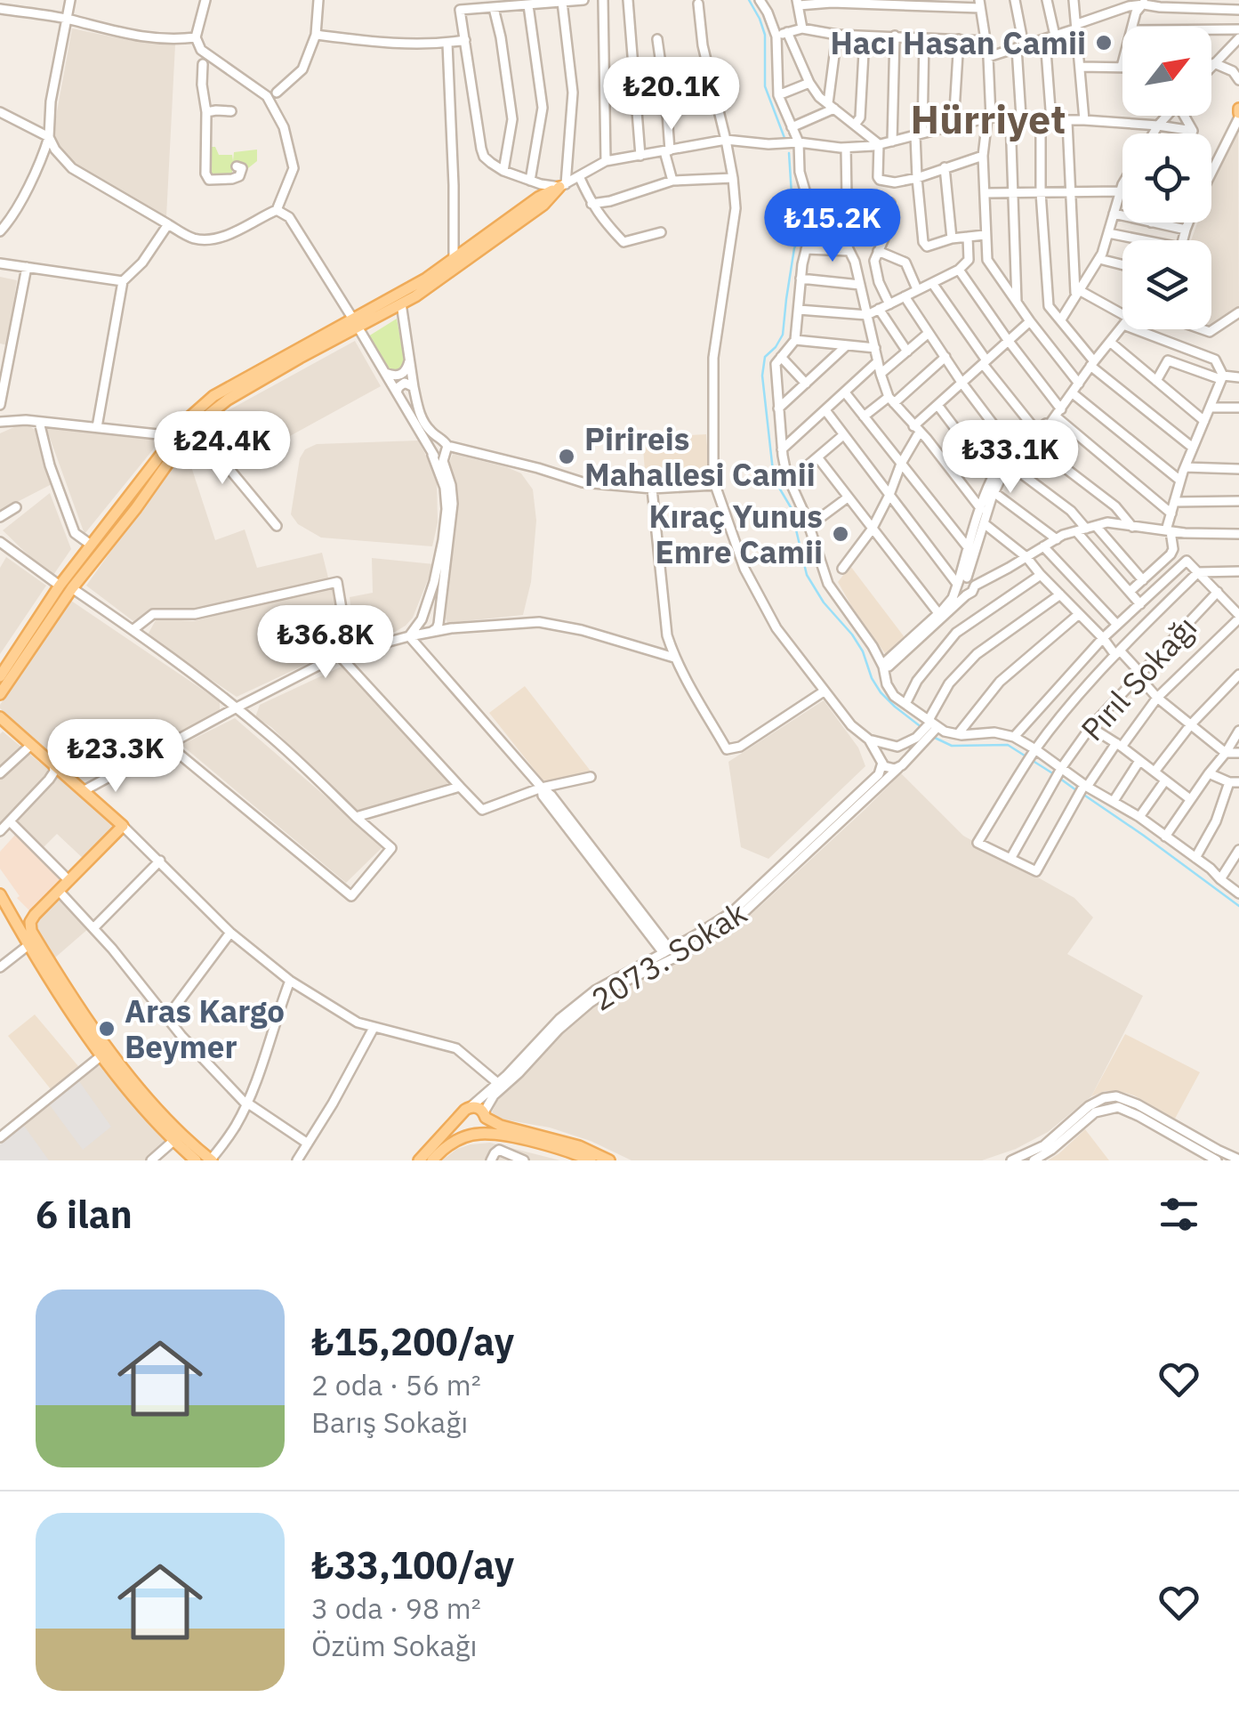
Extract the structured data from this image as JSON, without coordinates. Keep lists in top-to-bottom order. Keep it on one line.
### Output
{"streets":{"street":["Pırıl Sokağı","2073. Sokak"]},"districts":["Hürriyet"],"places":["Hacı Hasan Camii","Pirireis Mahallesi Camii","Kıraç Yunus Emre Camii","Aras Kargo Beymer"],"north":"top right","page":{"price":["₺20.1K","₺15.2K","₺24.4K","₺33.1K","₺36.8K","₺23.3K"],"heading":"6 ilan","list":[{"name":"₺15,200/ay","note":"2 oda · 56 m² · Barış Sokağı"},{"name":"₺33,100/ay","note":"3 oda · 98 m² · Özüm Sokağı"}]}}
